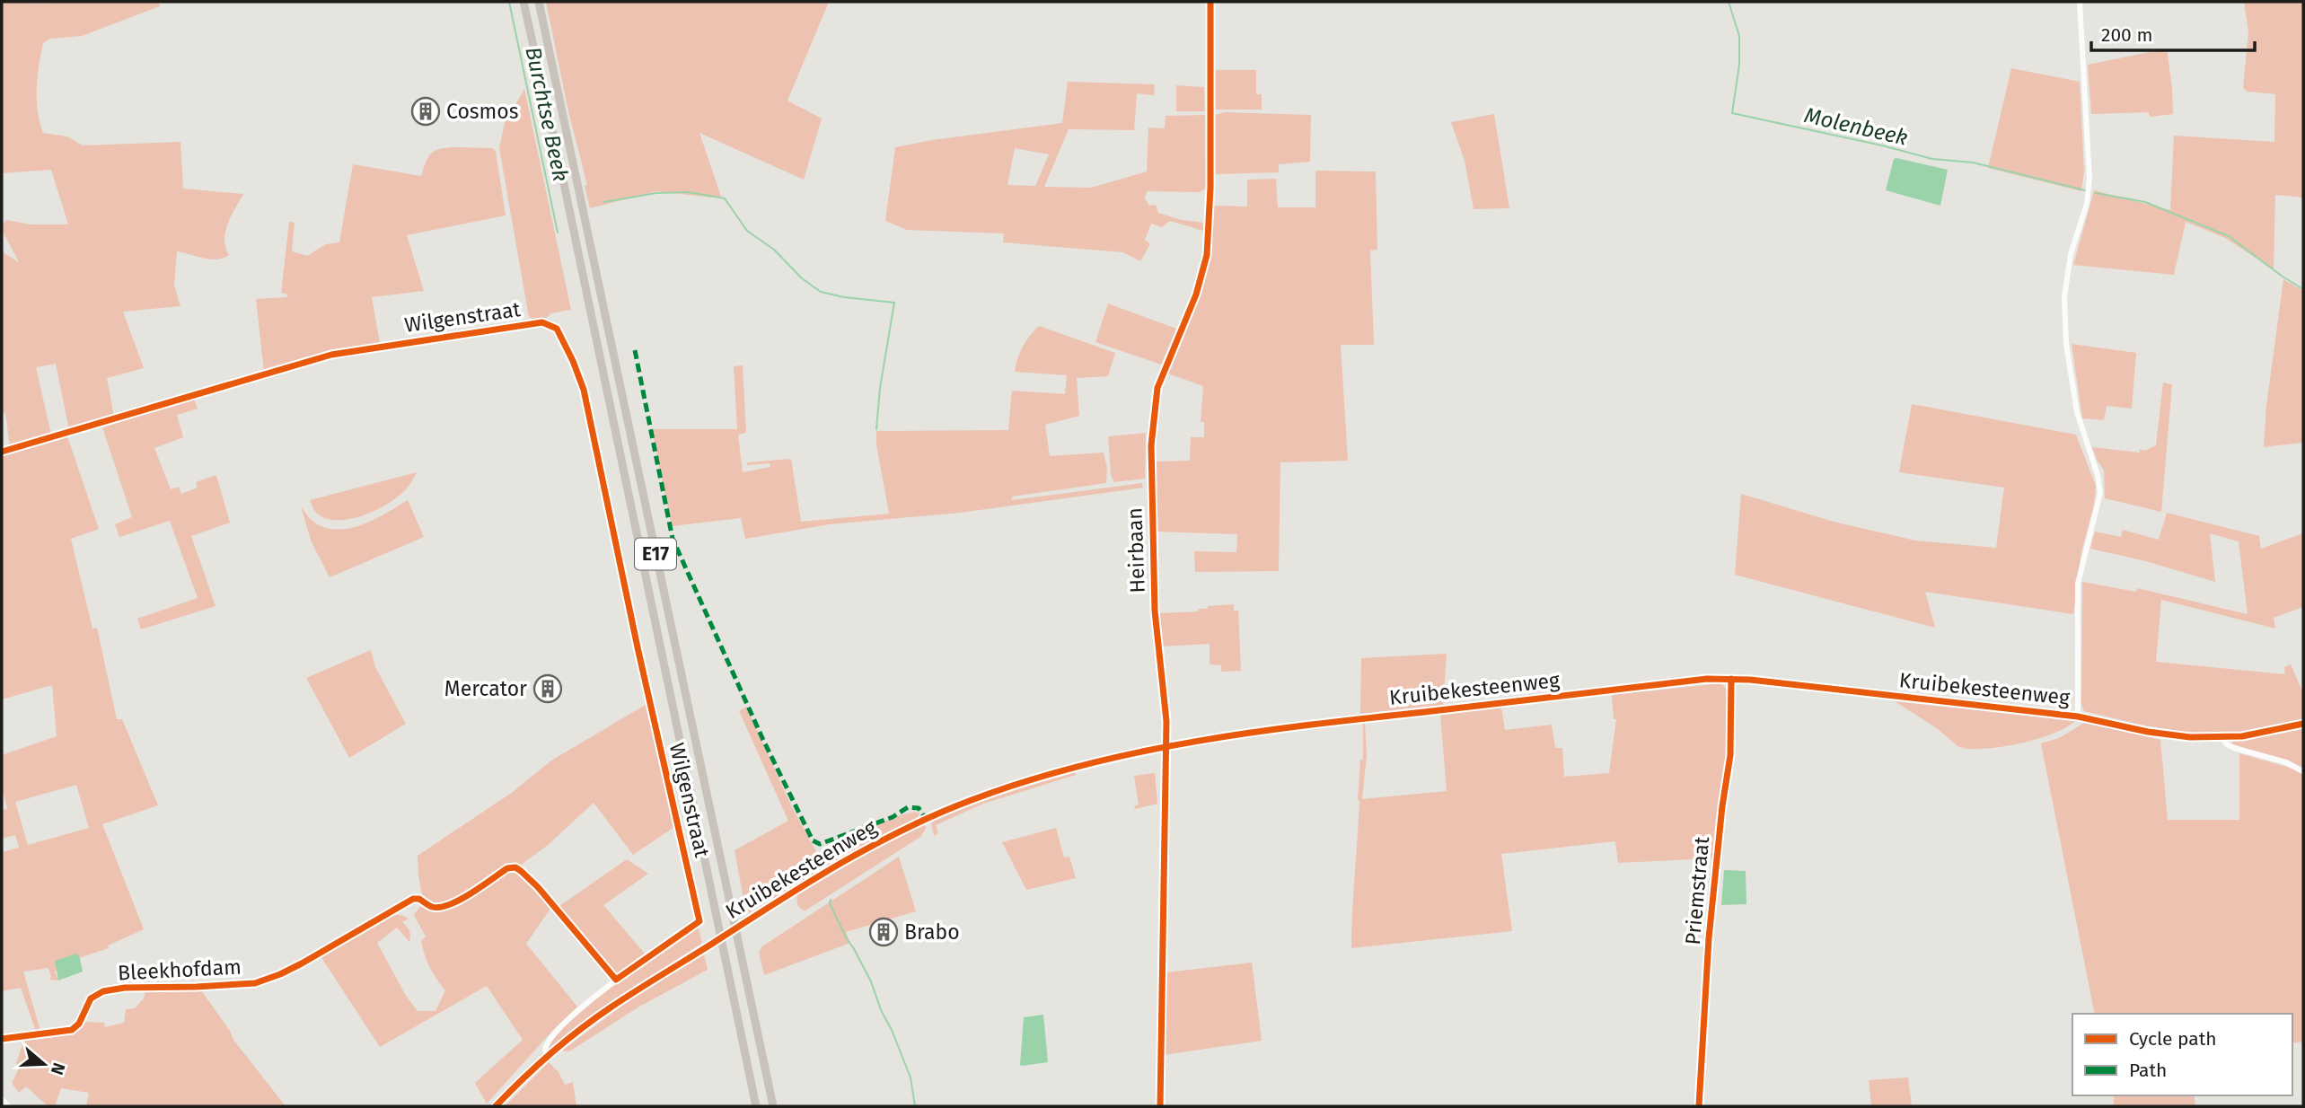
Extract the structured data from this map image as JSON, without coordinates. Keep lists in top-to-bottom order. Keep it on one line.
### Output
{"streets":{"highway":["E17"],"street":["Wilgenstraat","Heirbaan","Kruibekesteenweg","Priemstraat","Bleekhofdam"]},"crossings":[["Heirbaan","Kruibekesteenweg"],["Kruibekesteenweg","Priemstraat"]],"water":["Burchtse Beek","Molenbeek"],"places":{"building":["Cosmos","Mercator","Brabo"]},"legend":["Cycle path","Path"],"scale_bar":"200 m","north":"right"}
